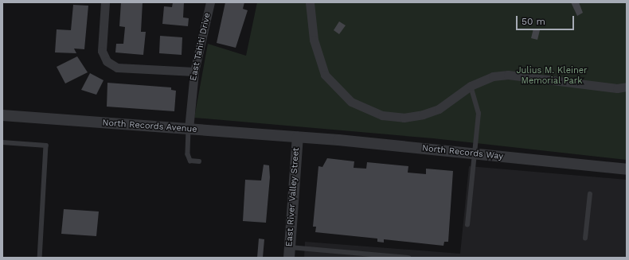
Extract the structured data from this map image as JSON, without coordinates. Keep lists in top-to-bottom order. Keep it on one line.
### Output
{"streets":{"street":["East Tahiti Drive","North Records Avenue","North Records Way","East River Valley Street"]},"crossings":[["East Tahiti Drive","North Records Avenue"],["North Records Avenue","North Records Way"],["North Records Avenue","East River Valley Street"],["North Records Way","East River Valley Street"]],"parks":["Julius M. Kleiner Memorial Park"],"scale_bar":"50 m"}
